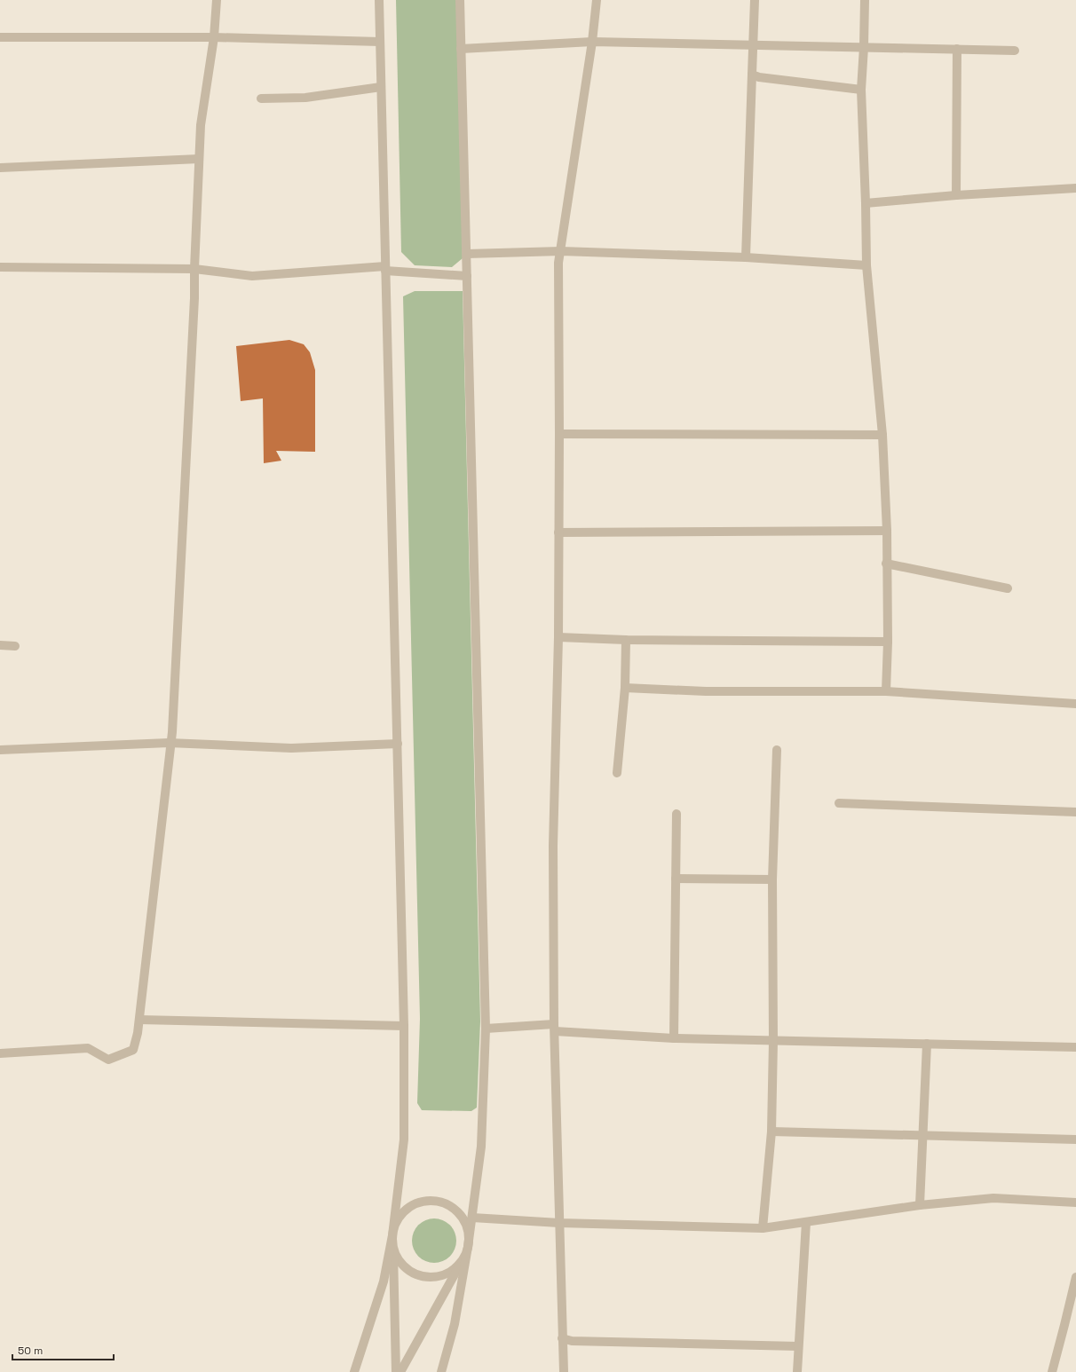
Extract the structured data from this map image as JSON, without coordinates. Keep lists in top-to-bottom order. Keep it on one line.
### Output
{"scale_bar":"50 m"}
